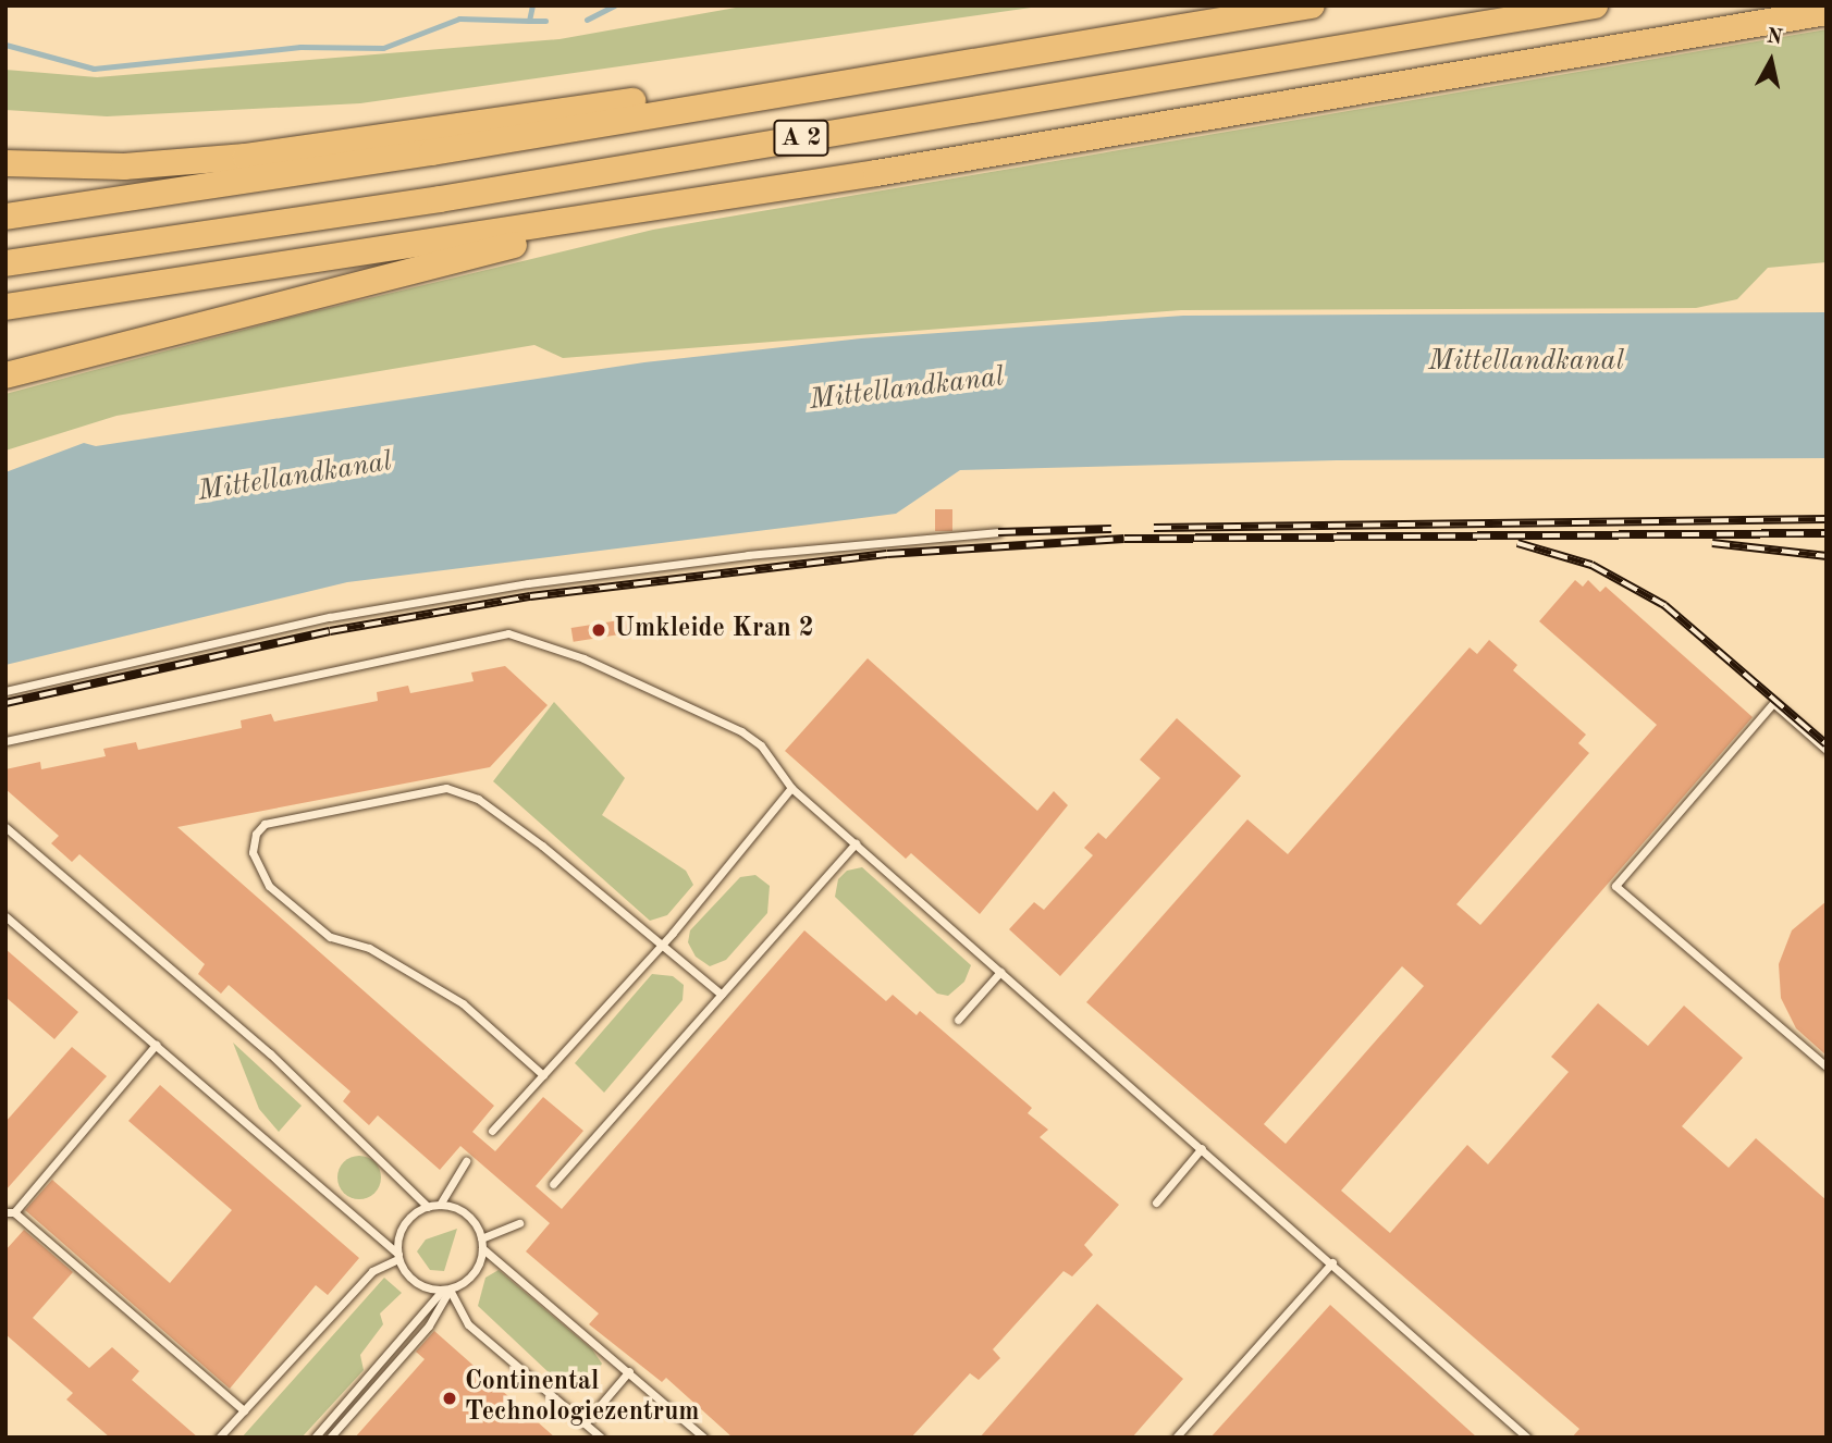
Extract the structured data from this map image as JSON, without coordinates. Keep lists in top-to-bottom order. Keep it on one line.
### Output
{"streets":{"highway":["A 2"]},"water":["Mittellandkanal"],"places":["Umkleide Kran 2","Continental Technologiezentrum"],"north":"top"}
